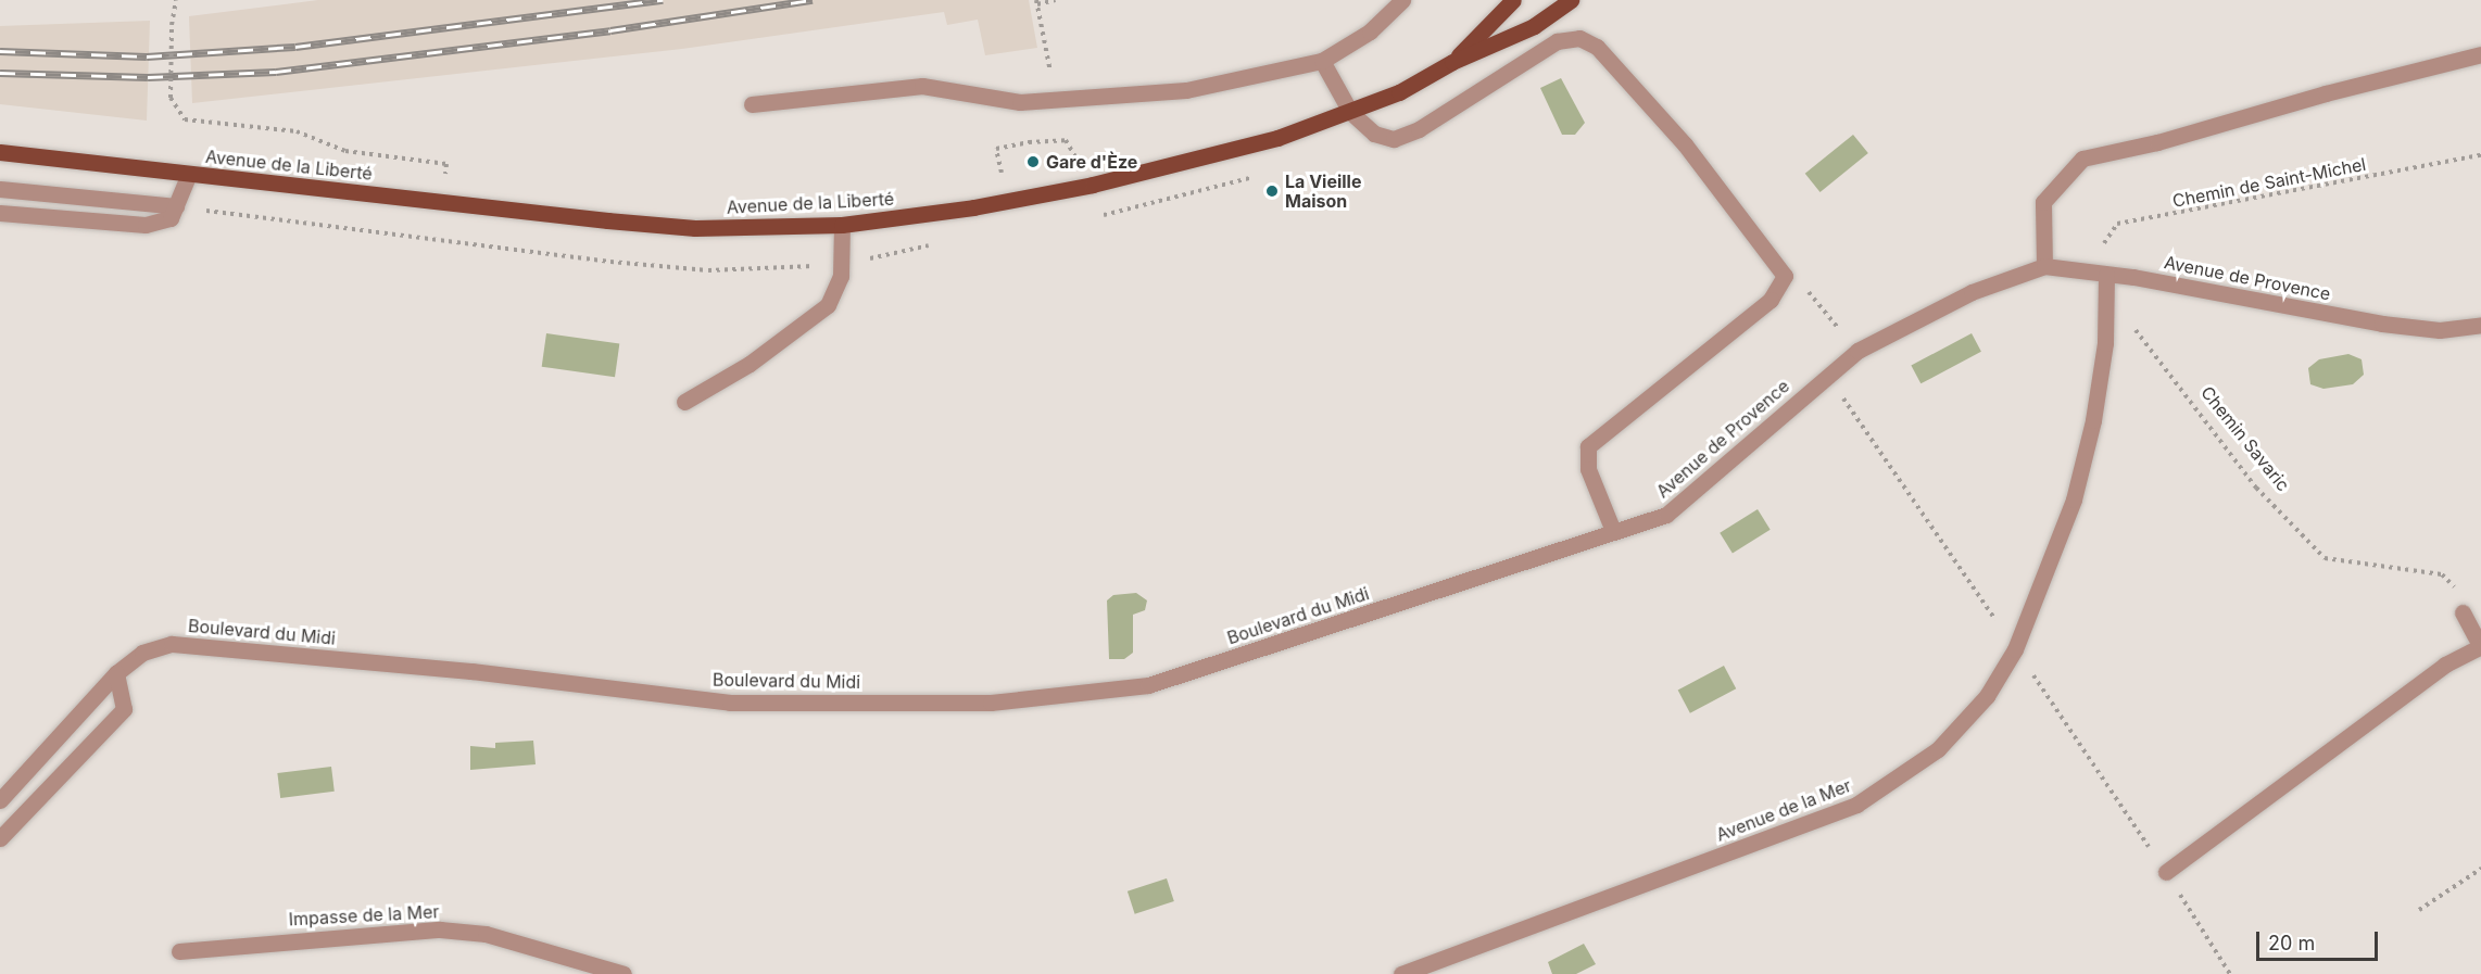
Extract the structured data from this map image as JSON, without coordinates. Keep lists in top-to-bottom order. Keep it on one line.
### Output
{"streets":{"main road":["Avenue de la Liberté"],"street":["Avenue de Provence","Boulevard du Midi","Avenue de la Mer","Impasse de la Mer"],"path":["Chemin de Saint-Michel","Chemin Savaric"]},"crossings":[["Chemin de Saint-Michel","Avenue de Provence"],["Chemin de Saint-Michel","Avenue de la Mer"],["Avenue de Provence","Boulevard du Midi"],["Avenue de Provence","Avenue de la Mer"],["Chemin Savaric","Avenue de la Mer"]],"places":["Gare d'Èze","La Vieille Maison"],"scale_bar":"20 m"}
